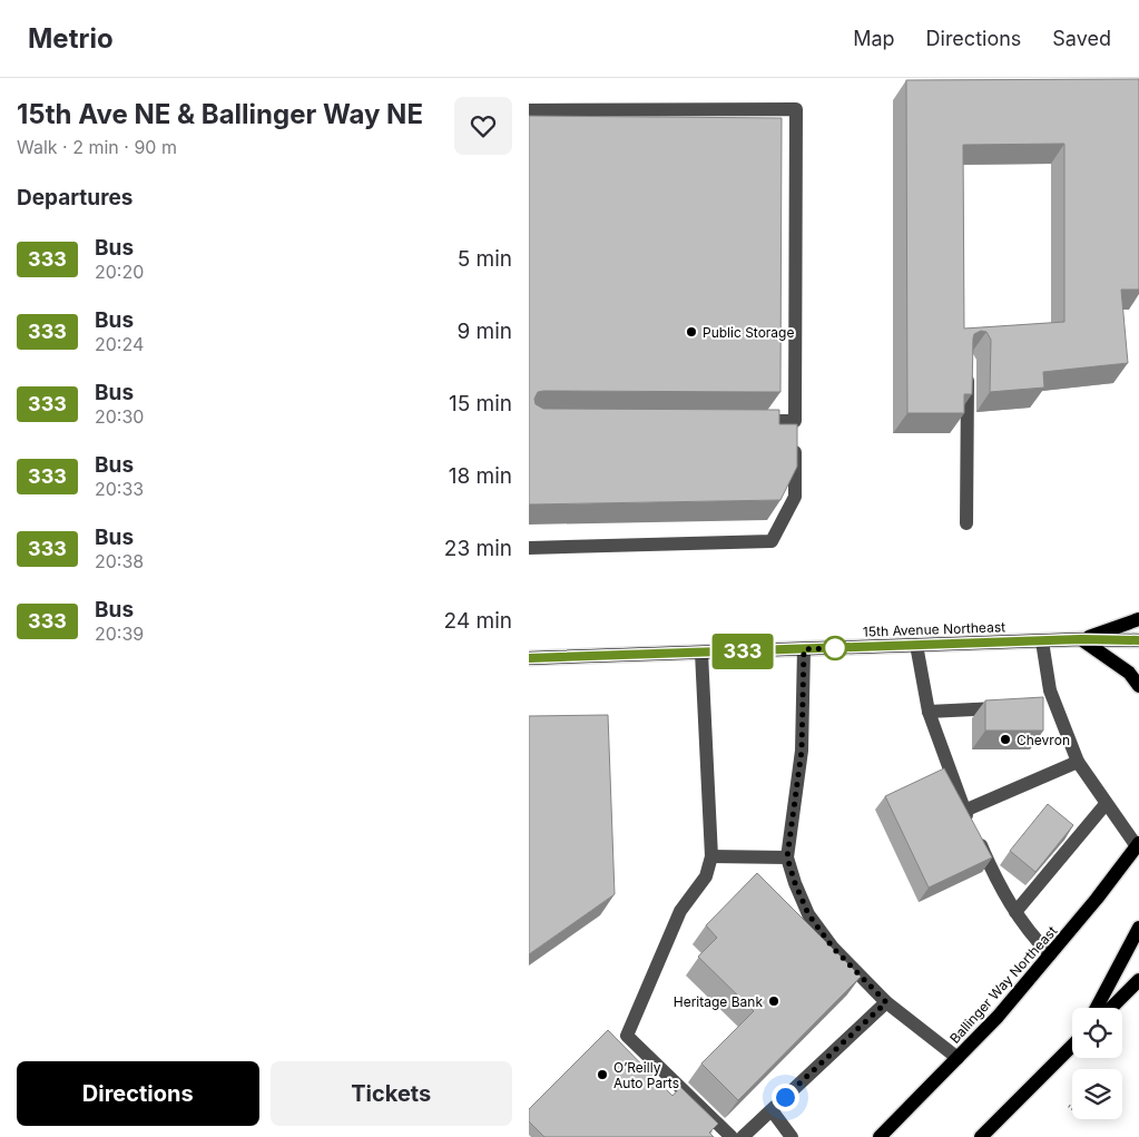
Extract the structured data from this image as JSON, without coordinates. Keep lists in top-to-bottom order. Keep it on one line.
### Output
{"streets":{"main road":["15th Avenue Northeast","Ballinger Way Northeast"]},"places":["Public Storage","Chevron","Heritage Bank","O’Reilly Auto Parts"],"lines":["bus line 333"],"page":{"header":"Metrio","nav":["Map","Directions","Saved"],"heading":[["15th Ave NE & Ballinger Way NE","Walk · 2 min · 90 m"],"Departures"],"on_map":"333","list":[{"mark":"333","name":"Bus","note":"20:20","value":"5 min"},{"mark":"333","name":"Bus","note":"20:24","value":"9 min"},{"mark":"333","name":"Bus","note":"20:30","value":"15 min"},{"mark":"333","name":"Bus","note":"20:33","value":"18 min"},{"mark":"333","name":"Bus","note":"20:38","value":"23 min"},{"mark":"333","name":"Bus","note":"20:39","value":"24 min"}],"buttons":["Directions","Tickets"]}}
